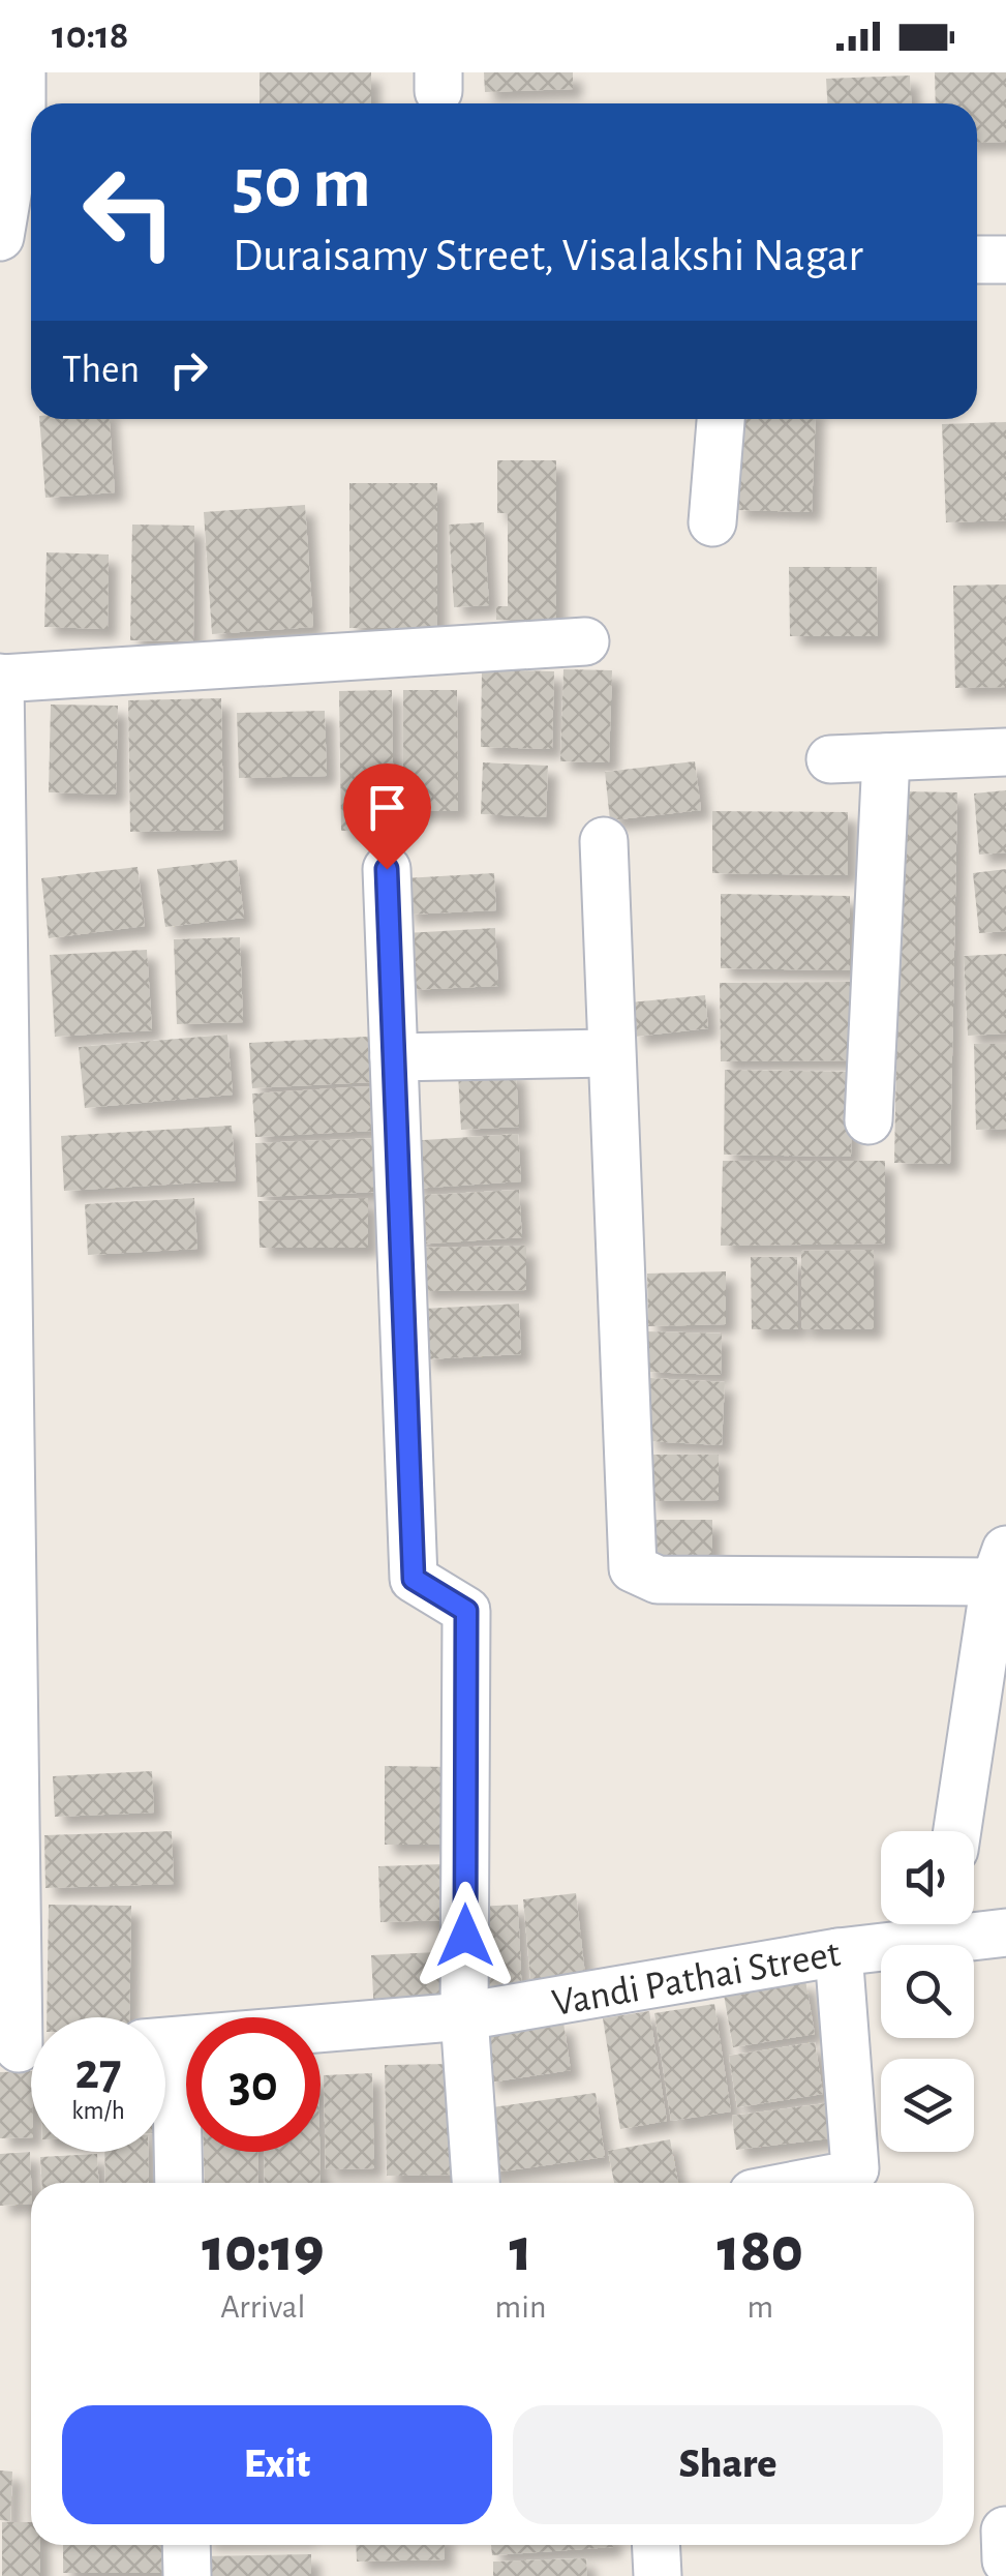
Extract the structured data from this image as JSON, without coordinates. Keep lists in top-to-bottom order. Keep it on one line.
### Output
{"streets":{"street":["Vandi Pathai Street"]},"page":{"status":"10:18","turn":["50 m","Duraisamy Street, Visalakshi Nagar"],"then":"Then","speed":"27 km/h","limit":"30","eta":["10:19","Arrival","1","min","180","m"],"buttons":["Exit","Share"]}}
